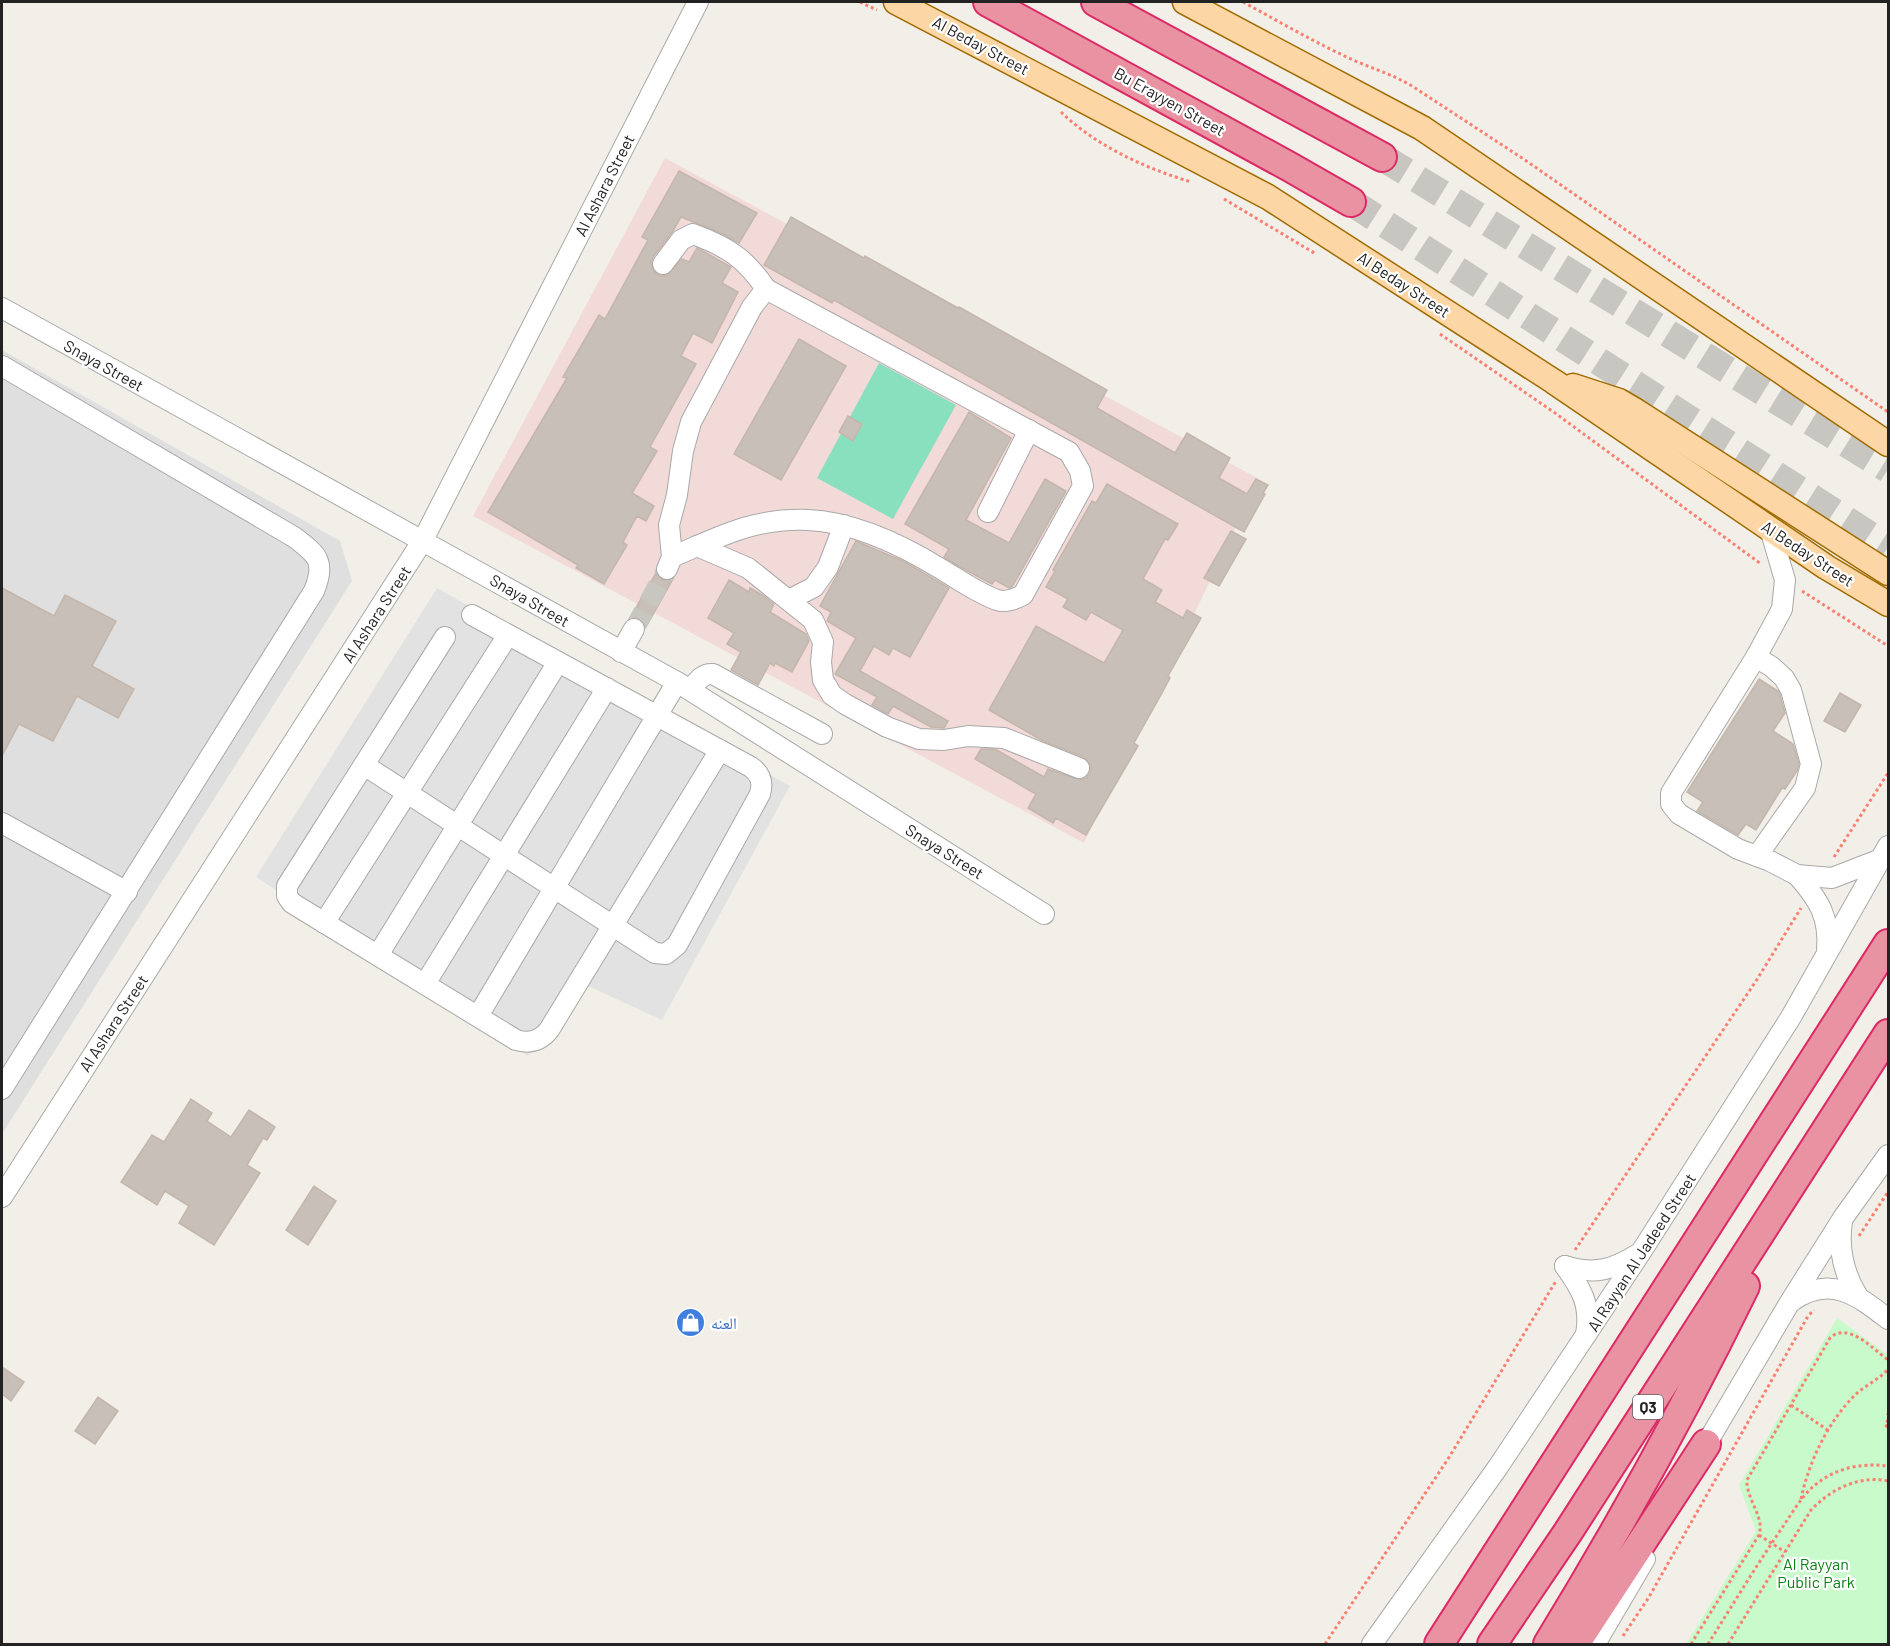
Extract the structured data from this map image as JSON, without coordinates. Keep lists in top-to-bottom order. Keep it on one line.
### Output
{"streets":{"highway":["Bu Erayyen Street","Q3"],"main road":["Al Beday Street"],"street":["Al Ashara Street","Snaya Street","Al Rayyan Al Jadeed Street"]},"crossings":[["Al Ashara Street","Snaya Street"]],"parks":["Al Rayyan Public Park"],"places":{"shop":["العنه"]}}
